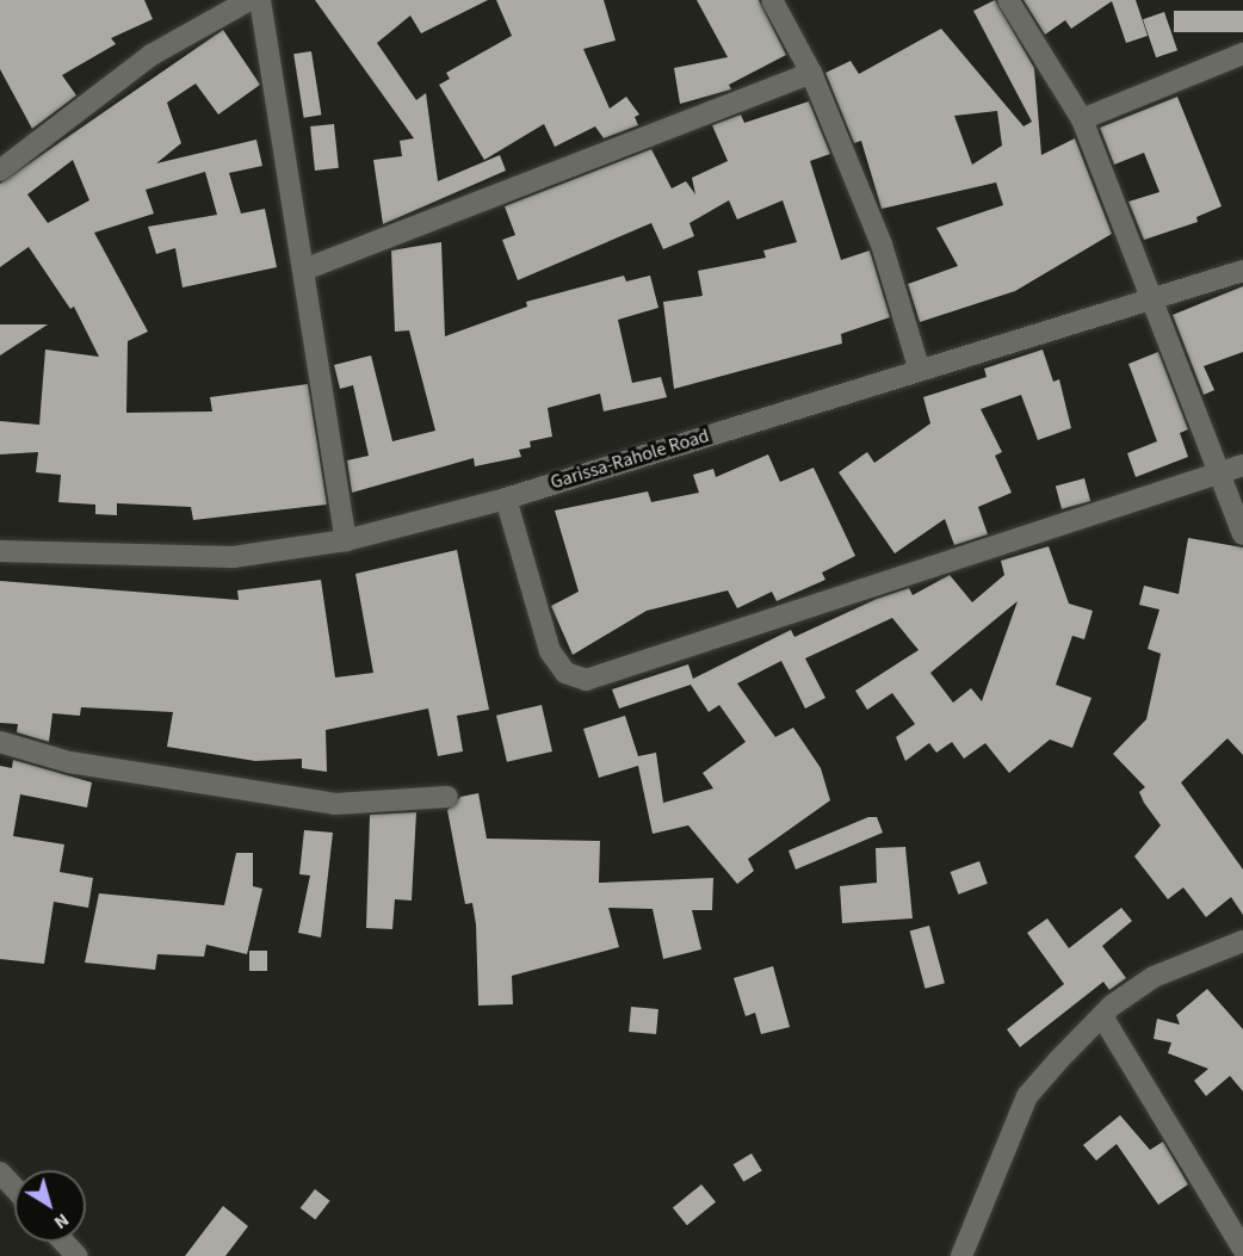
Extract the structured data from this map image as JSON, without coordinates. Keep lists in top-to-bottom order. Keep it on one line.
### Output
{"streets":{"street":["Garissa-Rahole Road"]},"north":"bottom right"}
